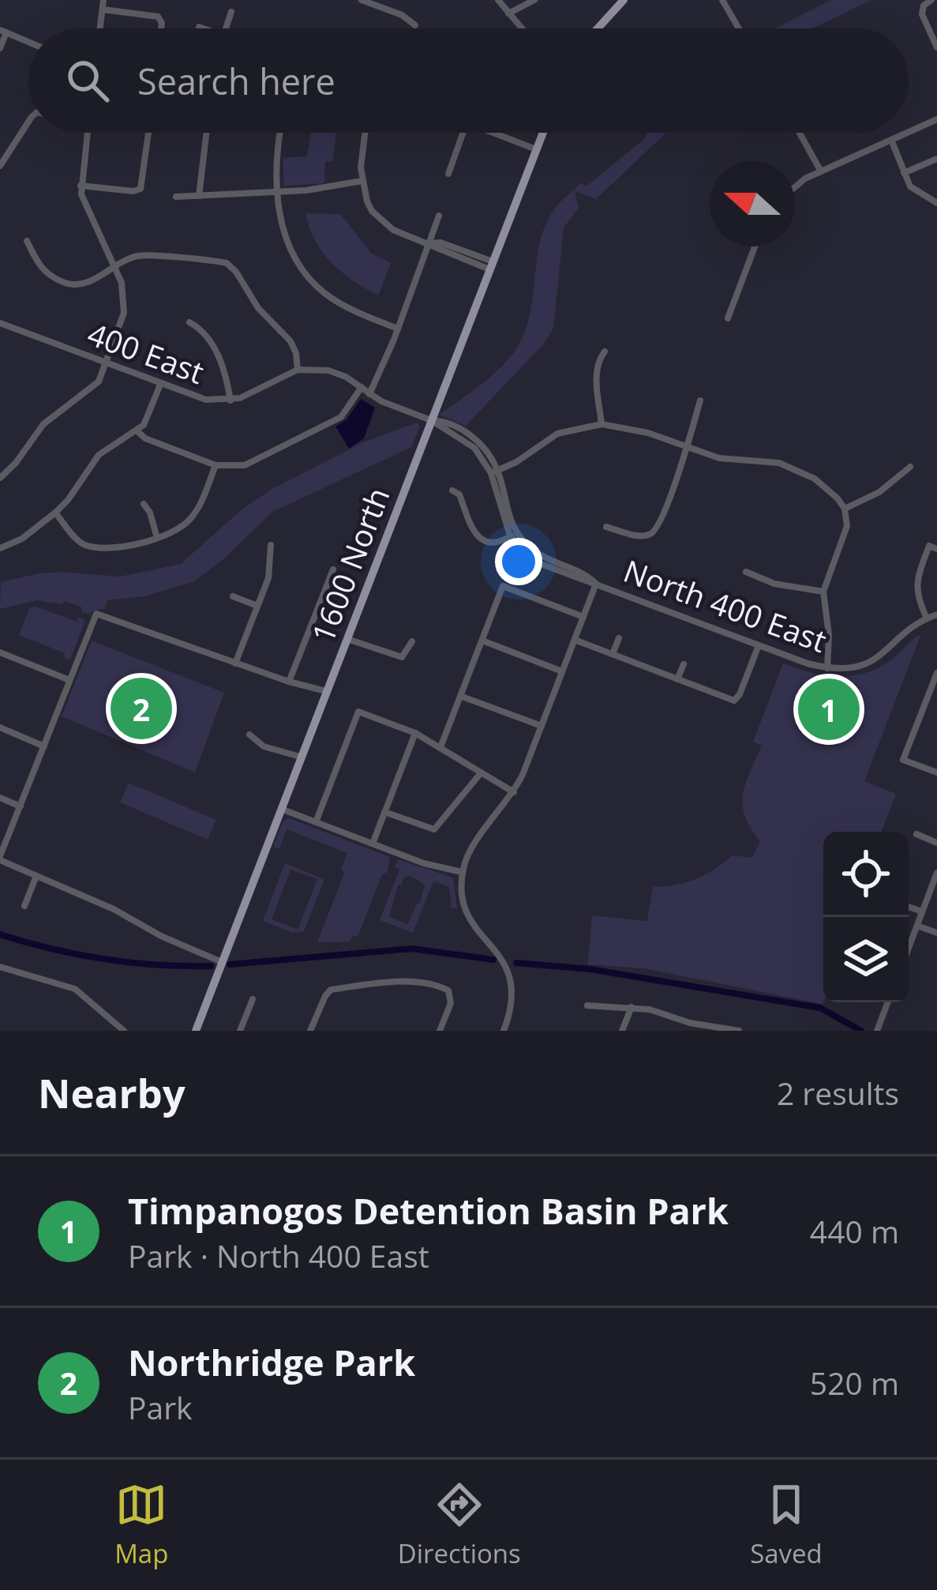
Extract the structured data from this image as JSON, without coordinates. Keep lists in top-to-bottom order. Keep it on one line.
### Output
{"streets":{"main road":["1600 North"],"street":["400 East","North 400 East"]},"north":"left","page":{"search":"Search here","pins":["2","1"],"heading":["Nearby","2 results"],"list":[{"mark":"1","name":"Timpanogos Detention Basin Park","note":"Park · North 400 East","value":"440 m"},{"mark":"2","name":"Northridge Park","note":"Park","value":"520 m"}],"nav":["Map","Directions","Saved"]}}
